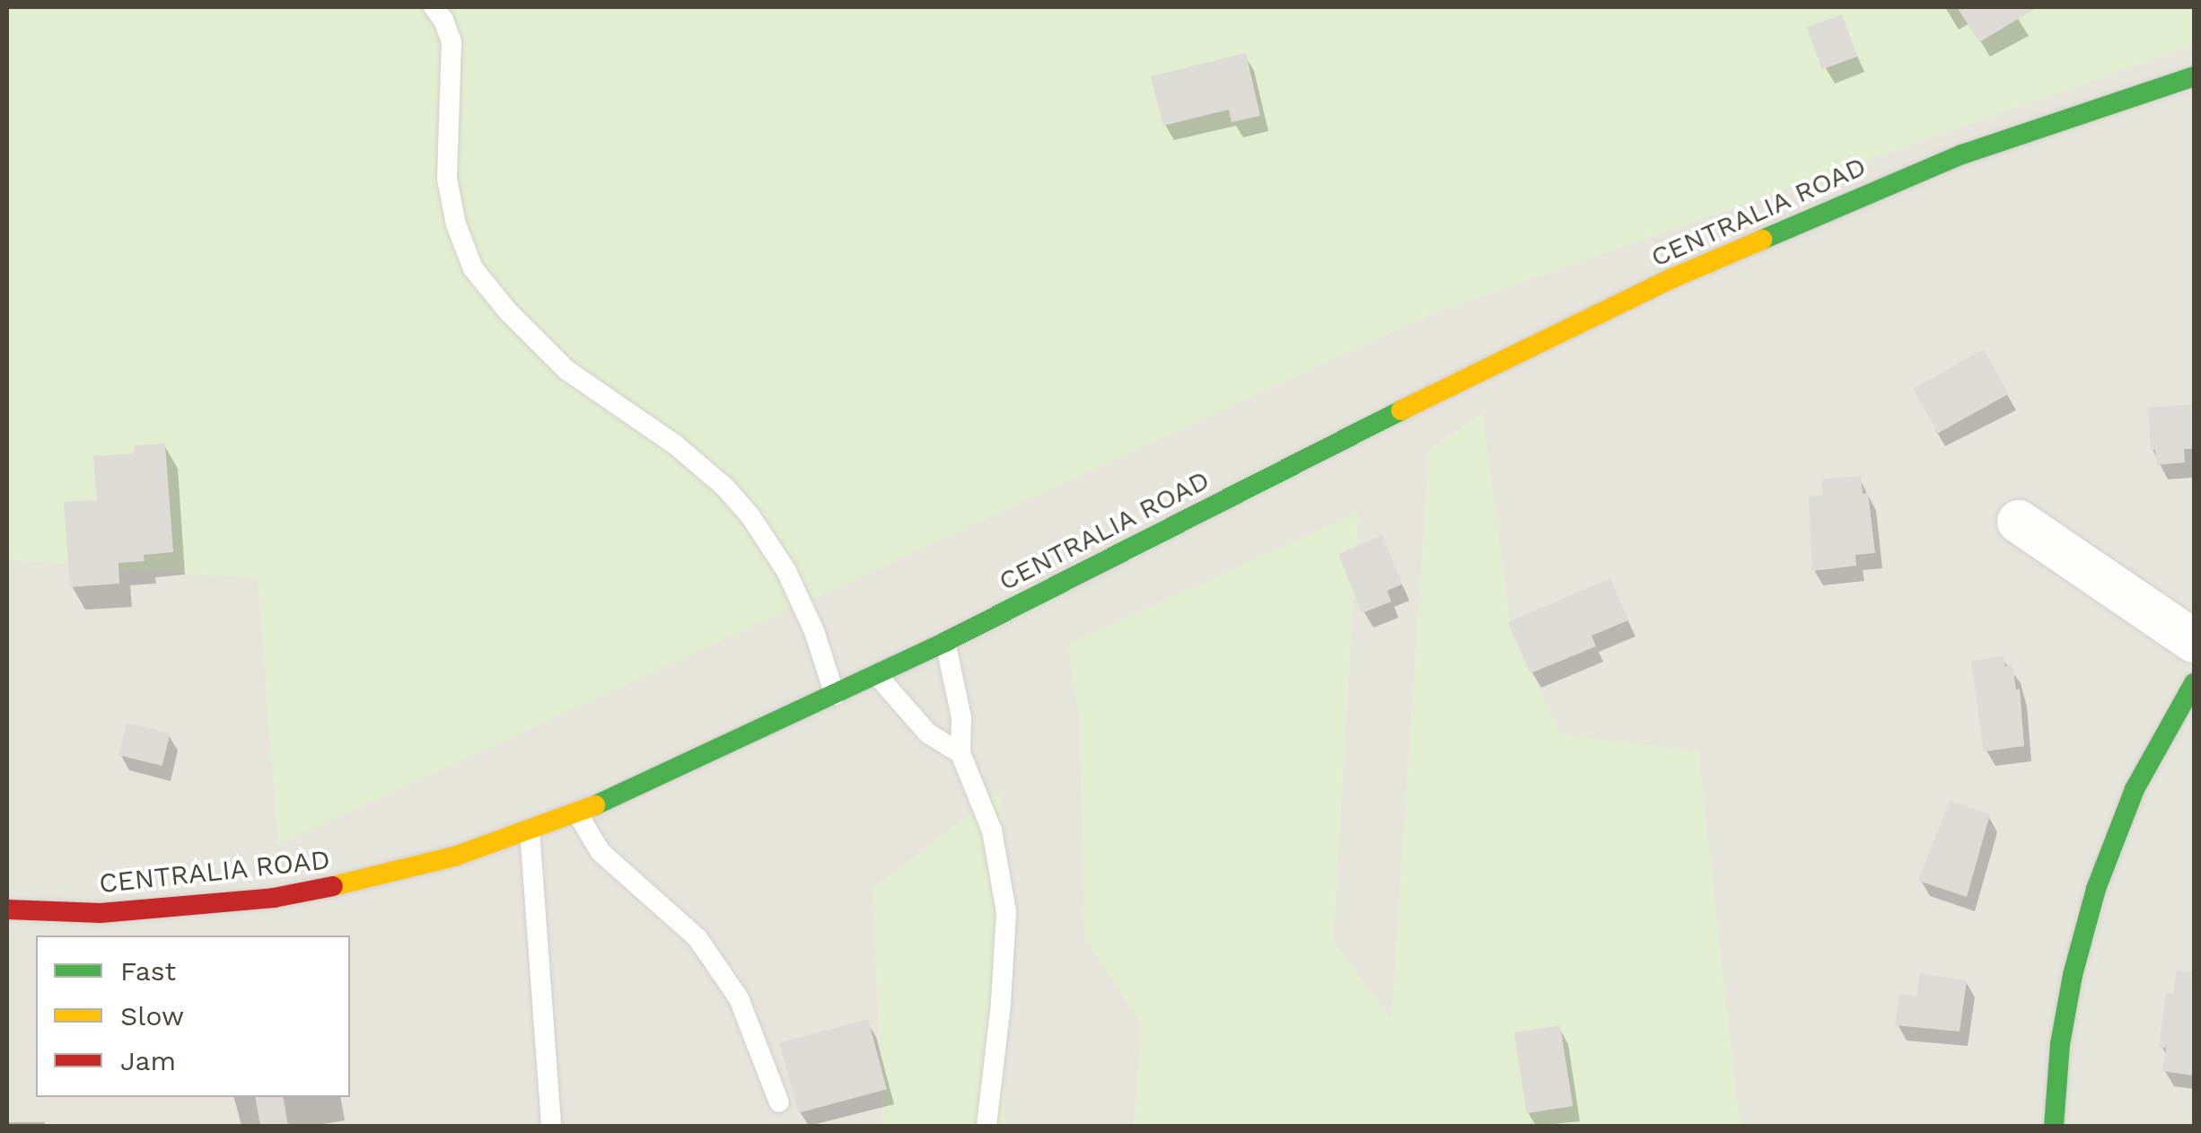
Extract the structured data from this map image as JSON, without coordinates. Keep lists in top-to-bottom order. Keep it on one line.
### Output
{"streets":{"main road":["CENTRALIA ROAD"]},"legend":["Fast","Slow","Jam"]}
